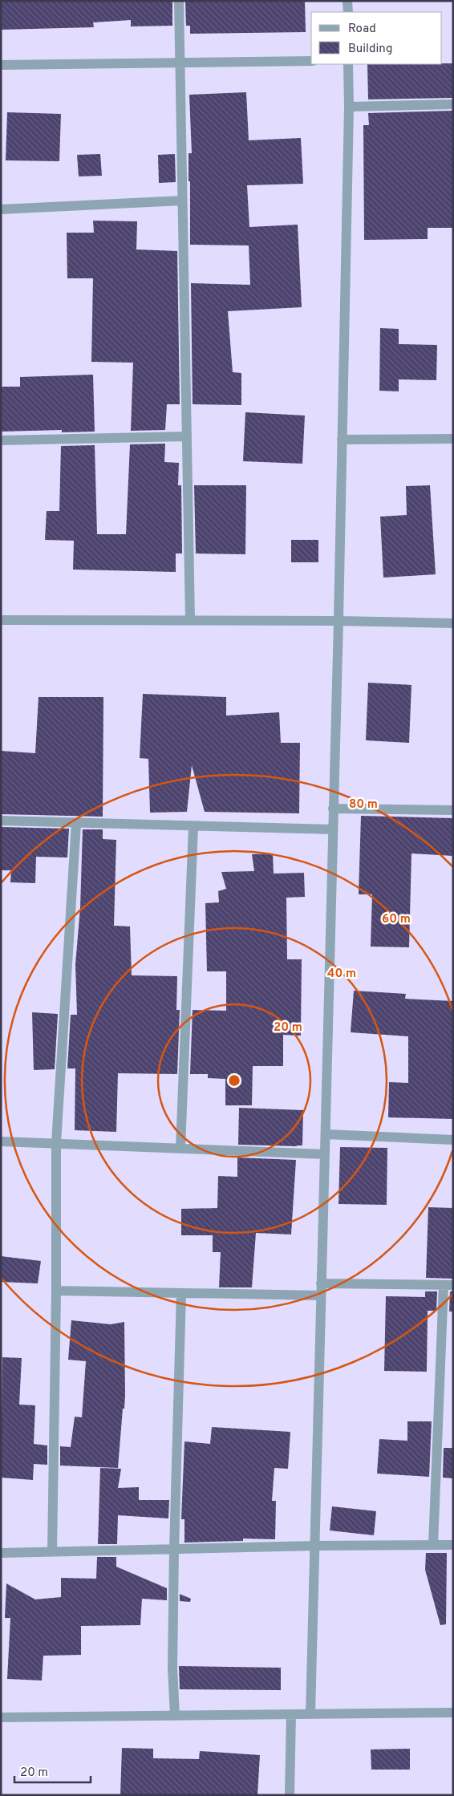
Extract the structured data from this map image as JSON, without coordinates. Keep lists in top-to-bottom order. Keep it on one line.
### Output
{"legend":["Road","Building"],"scale_bar":"20 m","rings":["80 m","60 m","40 m","20 m"]}
